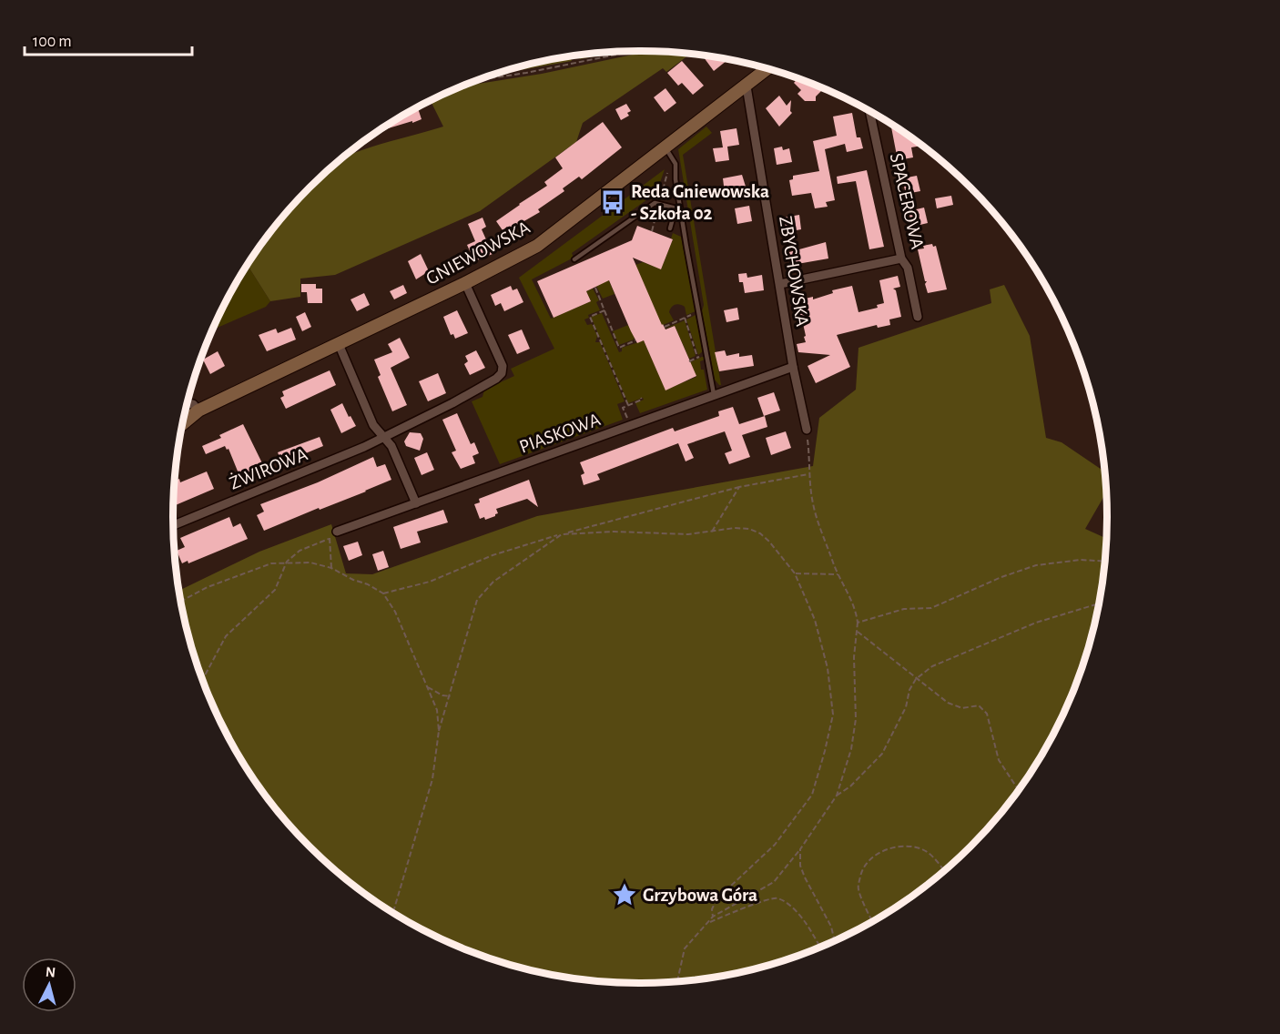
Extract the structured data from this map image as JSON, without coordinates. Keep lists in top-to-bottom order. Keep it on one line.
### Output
{"streets":{"street":["SPACEROWA","GNIEWOWSKA","ZBYCHOWSKA","PIASKOWA","ŻWIROWA"]},"crossings":[["GNIEWOWSKA","ZBYCHOWSKA"],["GNIEWOWSKA","ŻWIROWA"],["ZBYCHOWSKA","PIASKOWA"]],"places":{"bus stop":["Reda Gniewowska - Szkoła 02"],"place":["Grzybowa Góra"]},"scale_bar":"100 m","north":"top"}
